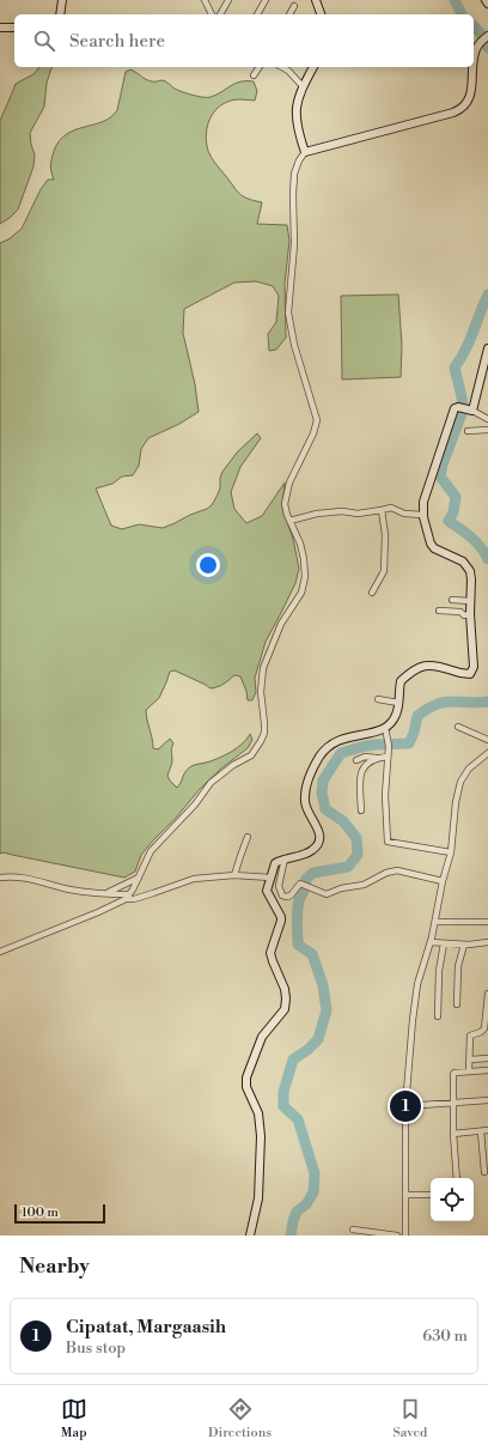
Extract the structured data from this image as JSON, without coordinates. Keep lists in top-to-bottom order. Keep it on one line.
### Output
{"scale_bar":"100 m","page":{"search":"Search here","pins":"1","scale":"100 m","heading":"Nearby","list":[{"mark":"1","name":"Cipatat, Margaasih","note":"Bus stop","value":"630 m"}],"nav":["Map","Directions","Saved"]}}
